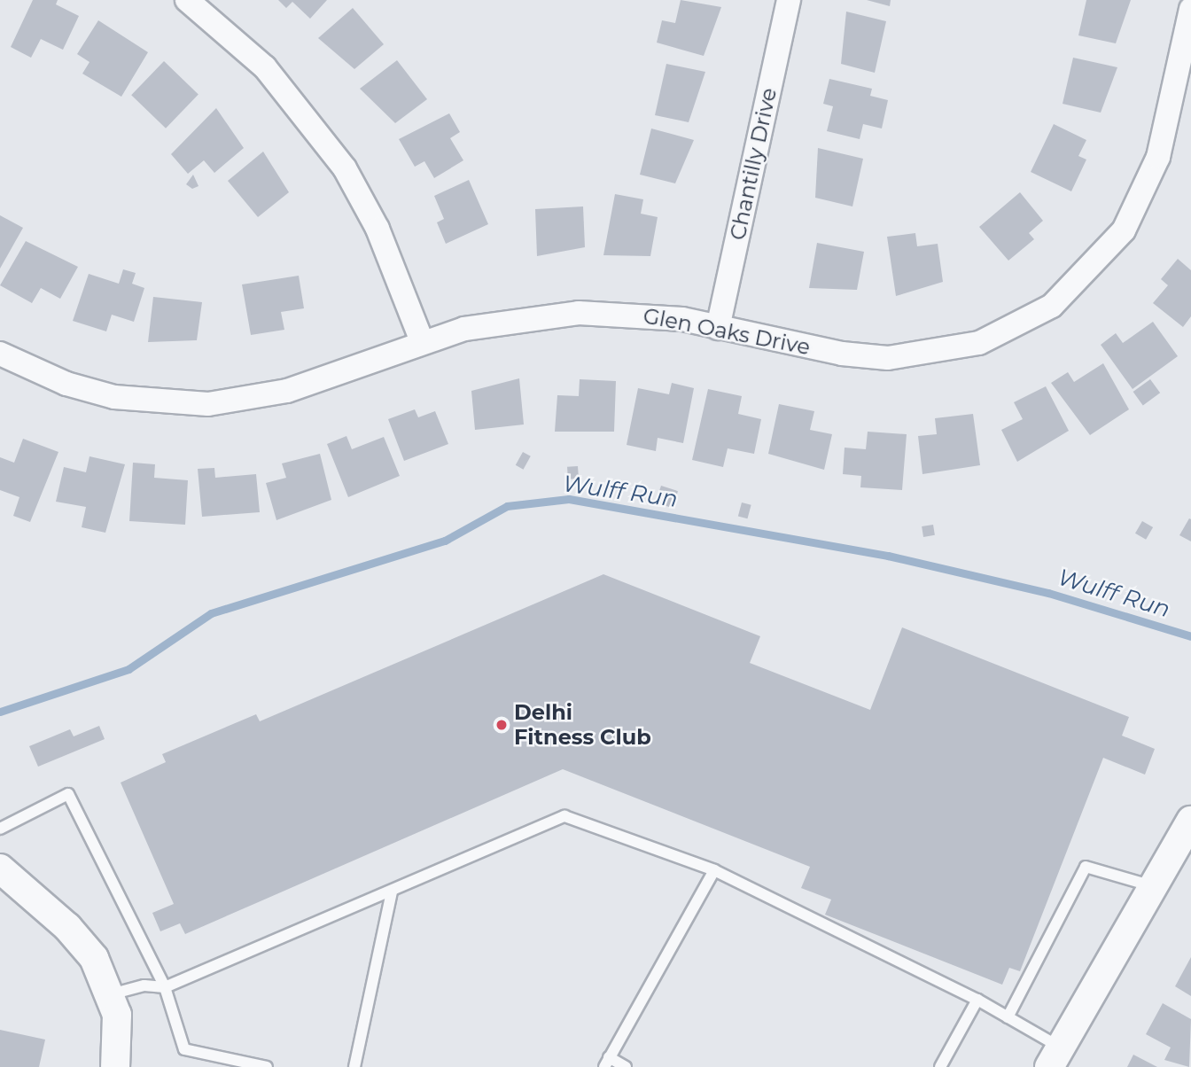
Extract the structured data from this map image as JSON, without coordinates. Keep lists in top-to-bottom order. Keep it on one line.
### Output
{"streets":{"street":["Chantilly Drive","Glen Oaks Drive"]},"crossings":[["Chantilly Drive","Glen Oaks Drive"]],"water":["Wulff Run"],"places":["Delhi Fitness Club"]}
